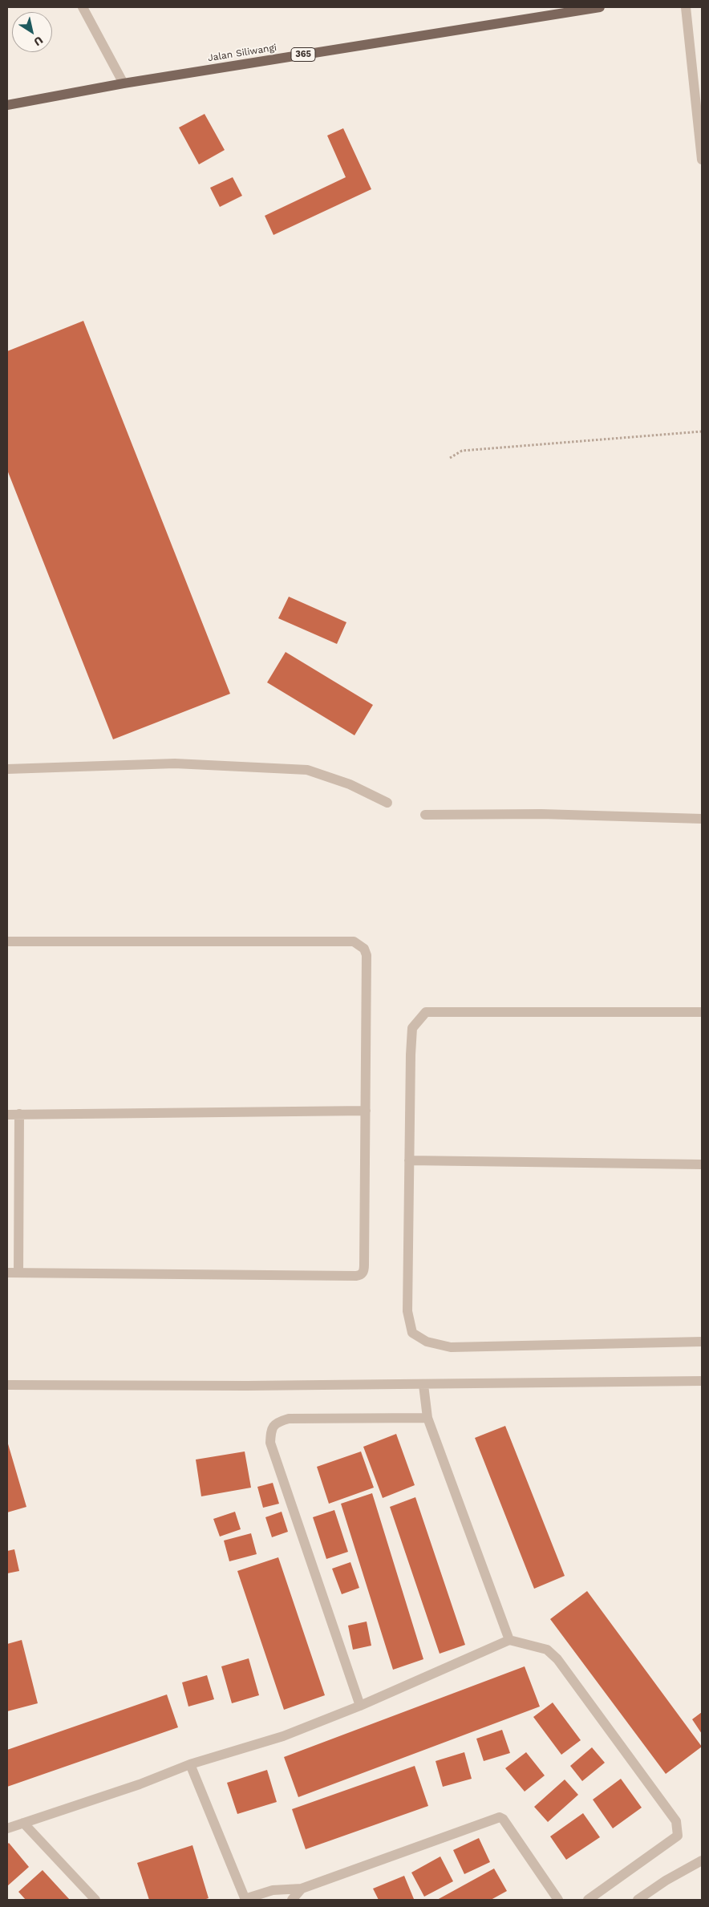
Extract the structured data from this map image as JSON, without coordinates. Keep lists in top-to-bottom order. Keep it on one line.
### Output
{"streets":{"main road":["Jalan Siliwangi","365"]},"north":"bottom right"}
